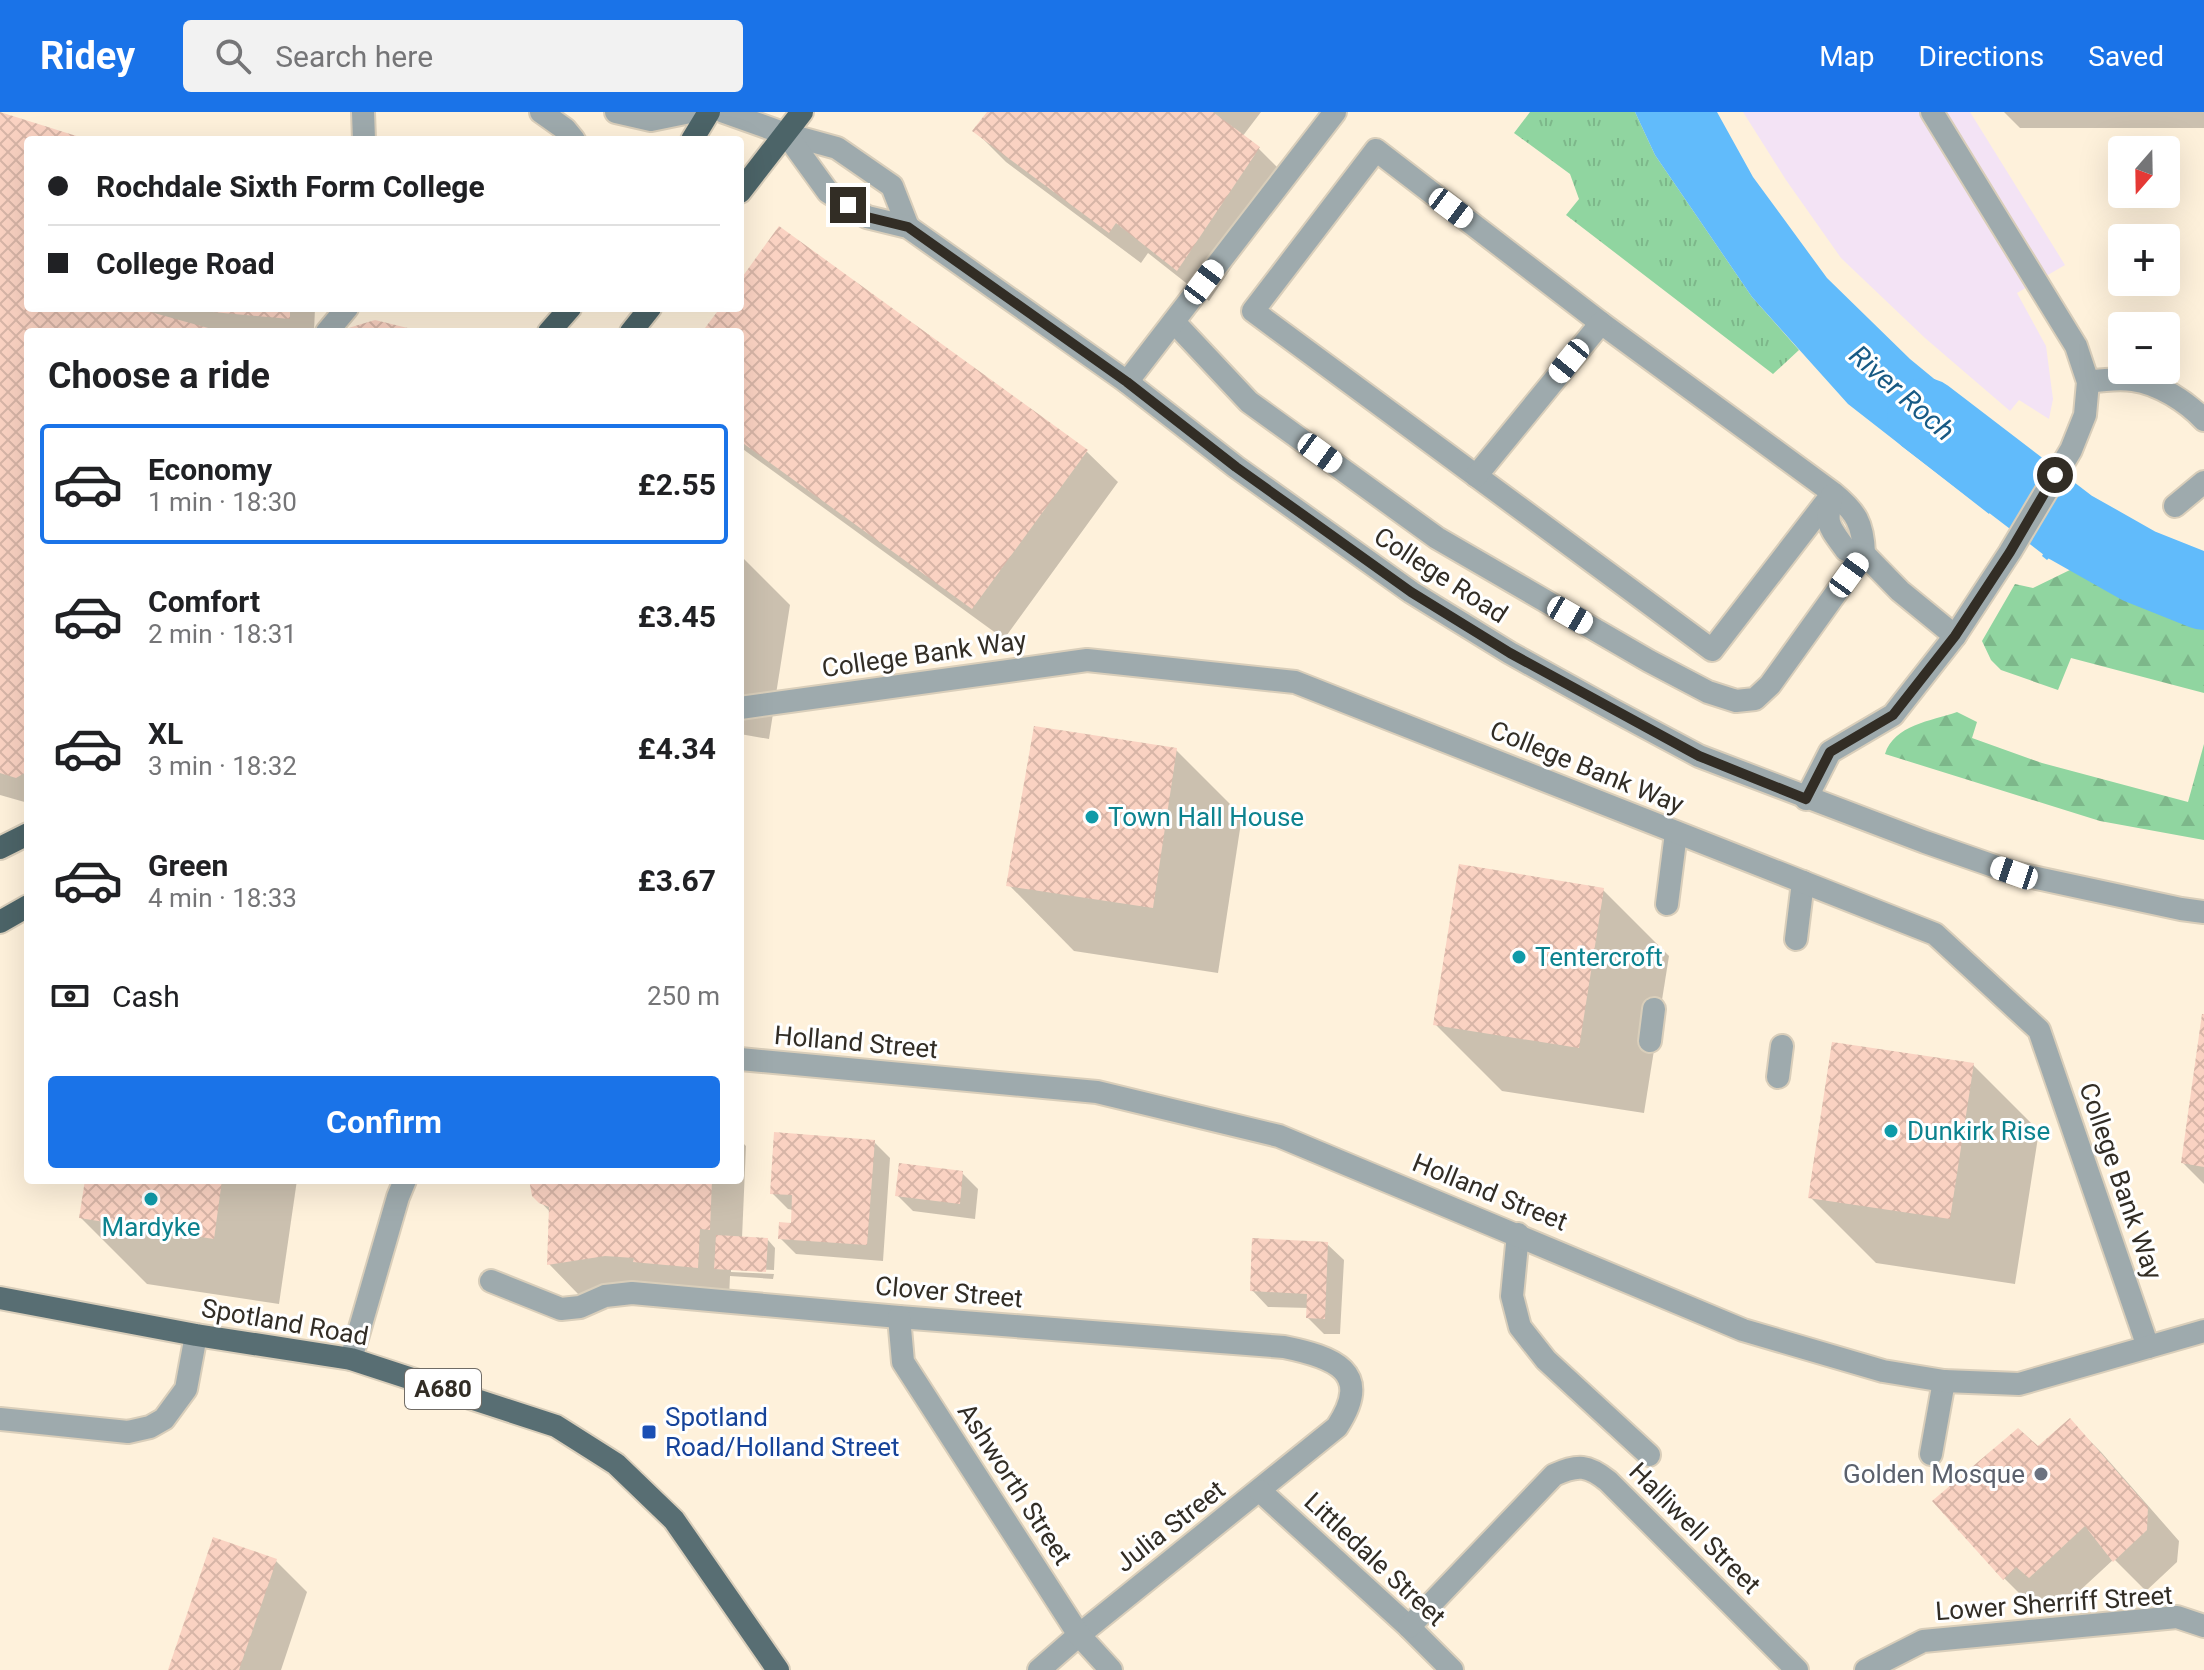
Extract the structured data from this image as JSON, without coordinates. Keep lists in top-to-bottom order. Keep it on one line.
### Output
{"streets":{"main road":["Spotland Road","A680"],"street":["College Road","College Bank Way","Holland Street","Clover Street","Ashworth Street","Julia Street","Halliwell Street","Littledale Street","Lower Sherriff Street"]},"crossings":[["College Bank Way","Holland Street"],["Clover Street","Ashworth Street"],["Clover Street","Julia Street"],["Ashworth Street","Julia Street"],["Julia Street","Littledale Street"],["Halliwell Street","Littledale Street"]],"water":["River Roch"],"places":{"other":["Town Hall House","Tentercroft","Dunkirk Rise","Mardyke","Golden Mosque"],"transit":["Spotland Road/Holland Street"]},"north":"bottom","page":{"header":"Ridey","search":"Search here","nav":["Map","Directions","Saved"],"map_buttons":["+","−"],"banner":["Rochdale Sixth Form College","College Road"],"heading":"Choose a ride","list":[{"name":"Economy","note":"1 min · 18:30","value":"£2.55"},{"name":"Comfort","note":"2 min · 18:31","value":"£3.45"},{"name":"XL","note":"3 min · 18:32","value":"£4.34"},{"name":"Green","note":"4 min · 18:33","value":"£3.67"}],"pay":["Cash","250 m"],"buttons":"Confirm"}}
